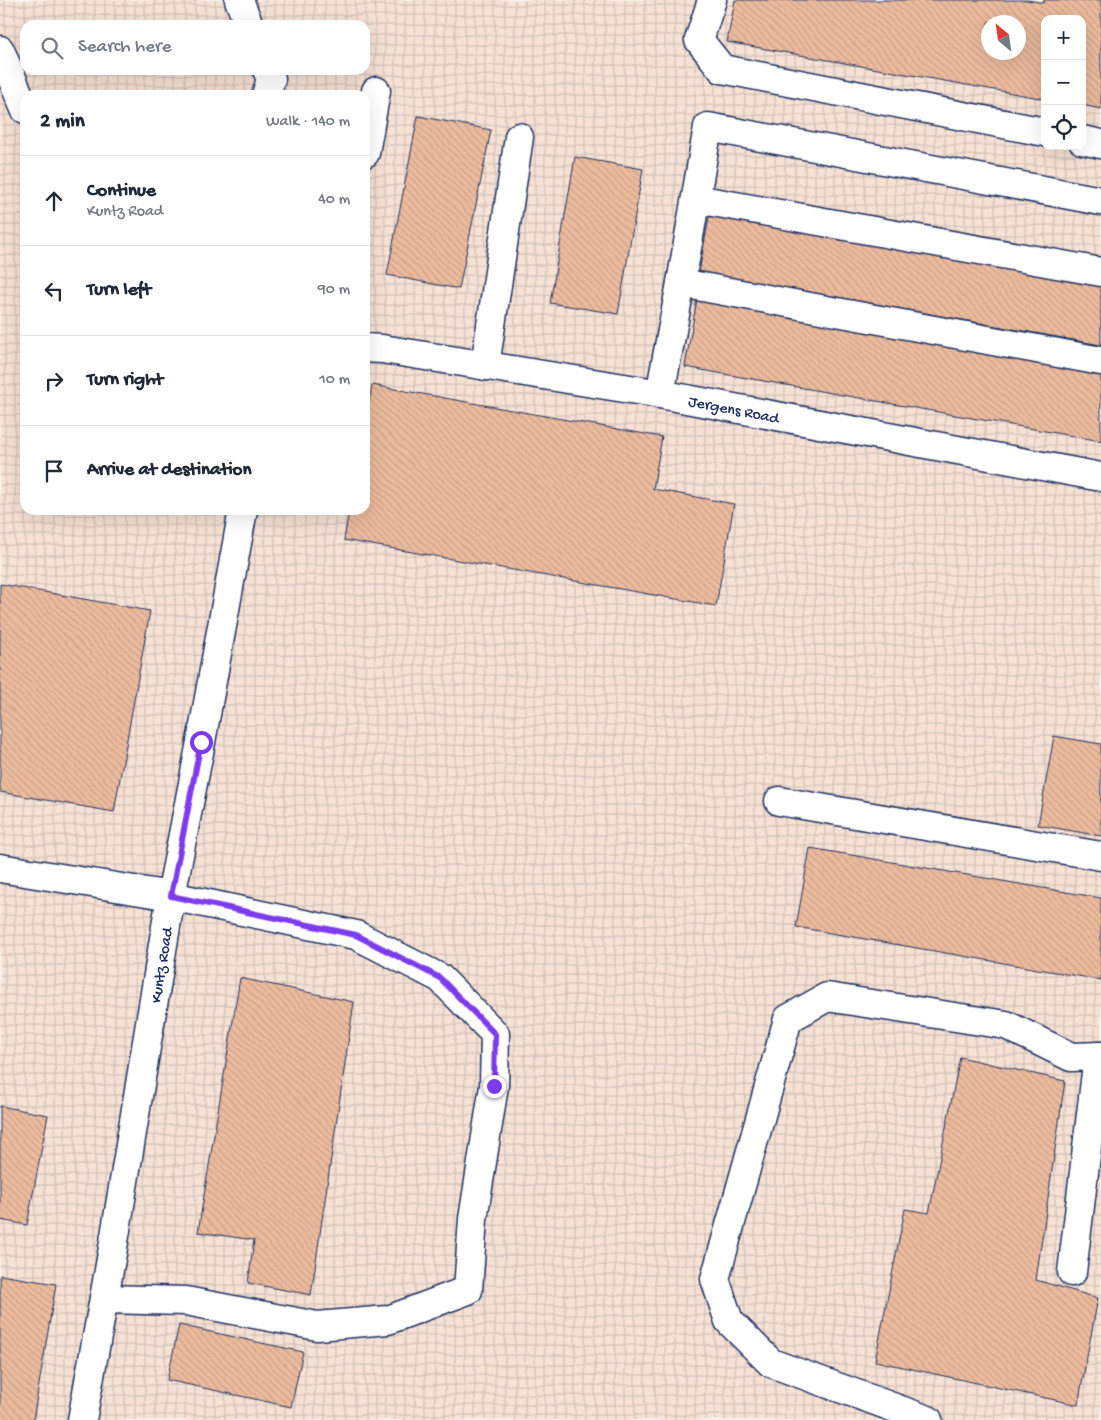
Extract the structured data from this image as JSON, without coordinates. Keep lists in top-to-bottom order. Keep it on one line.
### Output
{"streets":{"street":["Jergens Road","Kuntz Road"]},"north":"top left","page":{"map_buttons":["+","−"],"search":"Search here","heading":["2 min","Walk · 140 m"],"list":[["Continue","Kuntz Road","40 m"],["Turn left","90 m"],["Turn right","10 m"],"Arrive at destination"]}}
